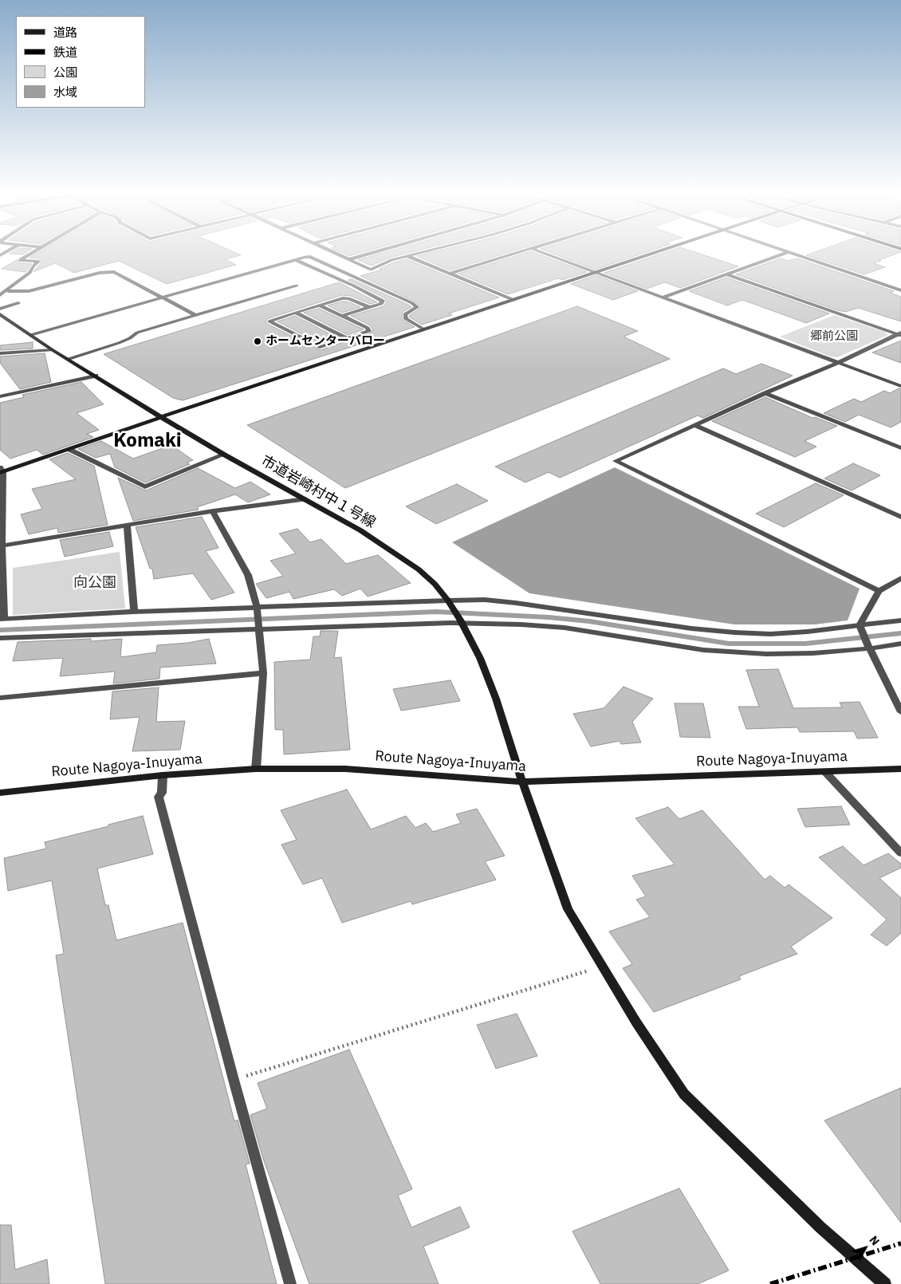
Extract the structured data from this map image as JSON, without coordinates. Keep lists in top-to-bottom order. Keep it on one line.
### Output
{"streets":{"street":["市道岩崎村中１号線","Route Nagoya-Inuyama"]},"crossings":[["市道岩崎村中１号線","Route Nagoya-Inuyama"]],"districts":["Komaki"],"parks":["郷前公園","向公園"],"places":["ホームセンターバロー"],"legend":["道路","鉄道","公園","水域"],"north":"top right"}
